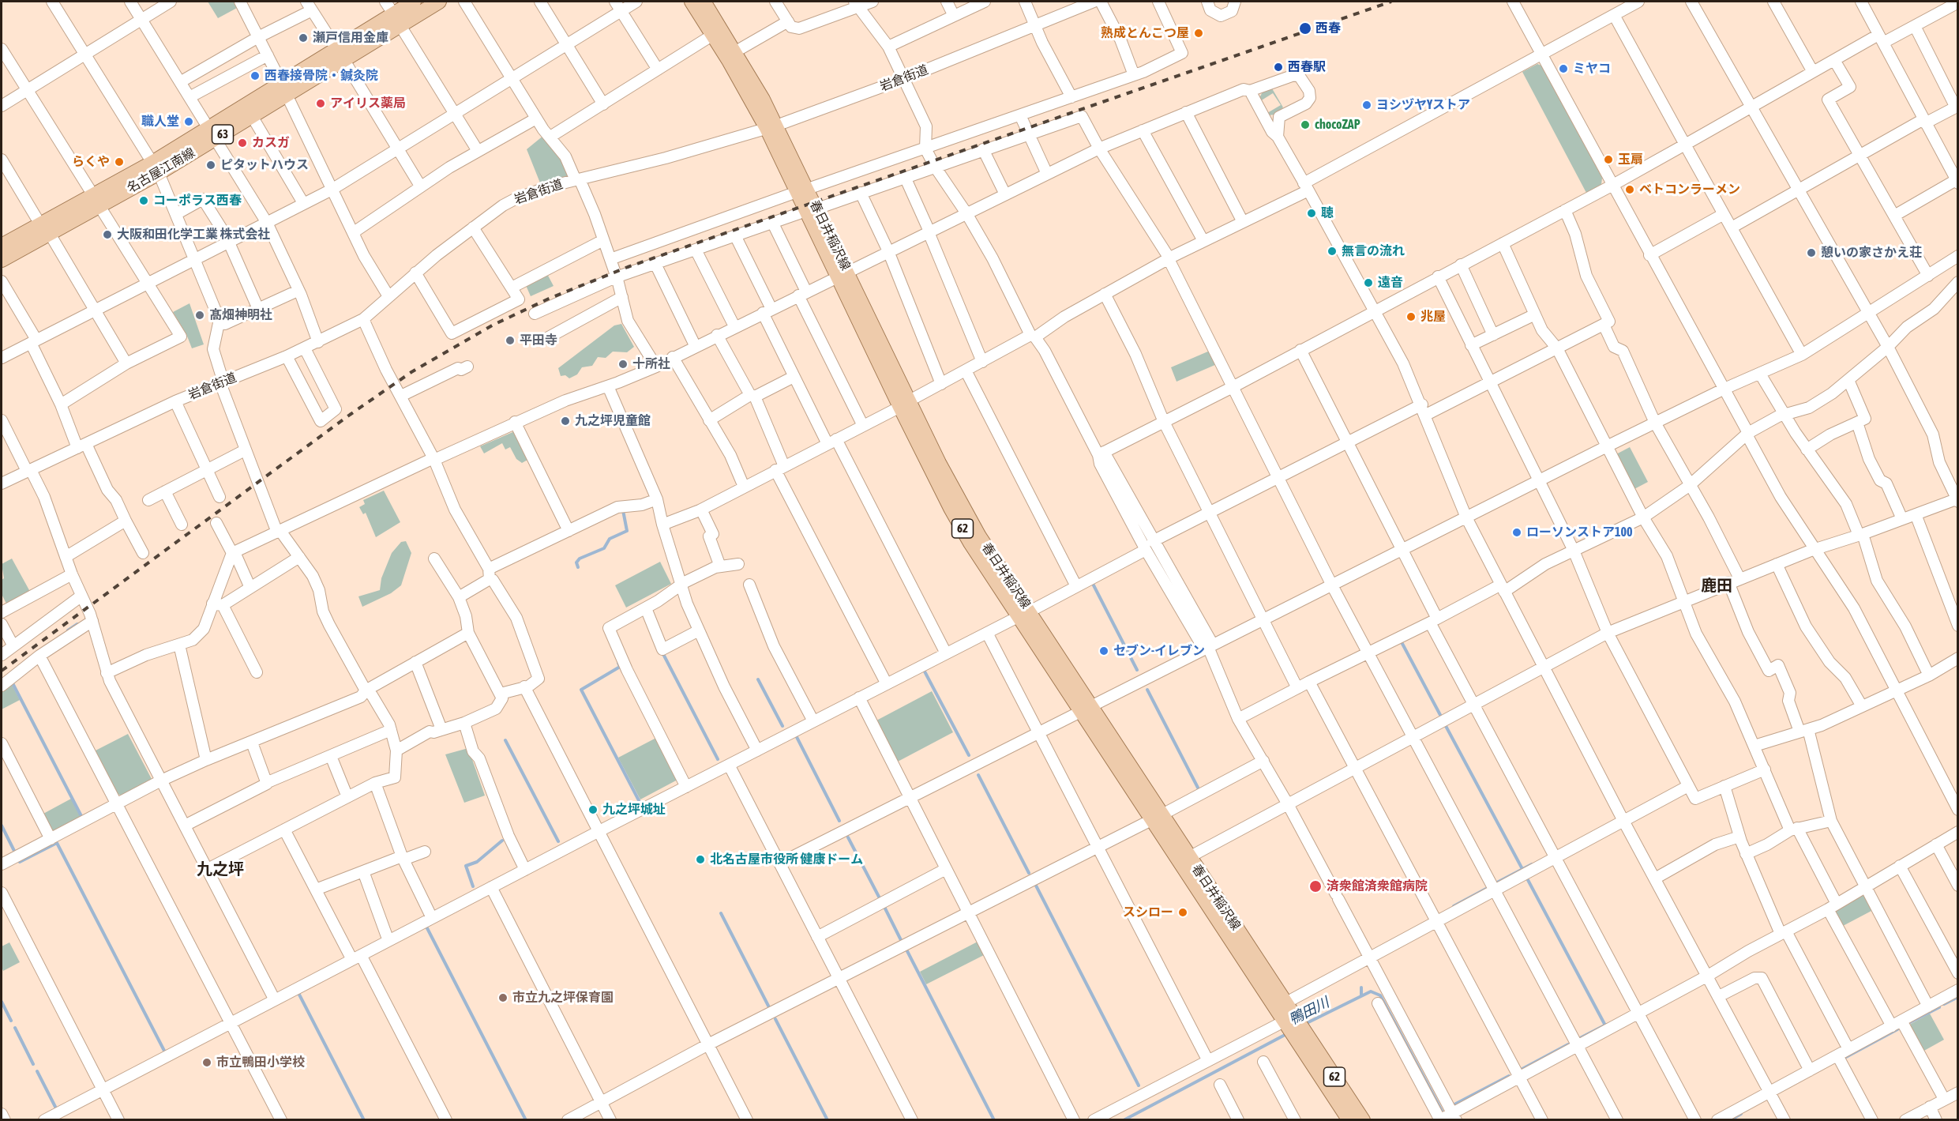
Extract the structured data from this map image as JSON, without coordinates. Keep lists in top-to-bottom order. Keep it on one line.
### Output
{"streets":{"main road":["63","名古屋江南線","春日井稲沢線","62"],"street":["岩倉街道"]},"crossings":[["岩倉街道","春日井稲沢線"]],"districts":["鹿田","九之坪"],"water":["鴨田川"],"places":["西春","熟成とんこつ屋","瀬戸信用金庫","西春駅","ミヤコ","西春接骨院・鍼灸院","アイリス薬局","ヨシヅヤYストア","職人堂","chocoZAP","カスガ","玉扇","らくや","ピタットハウス","ベトコンラーメン","コーポラス西春","聴","大阪和田化学工業 株式会社","無言の流れ","憩いの家さかえ荘","遠音","髙畑神明社","兆屋","平田寺","十所社","九之坪児童館","ローソンストア100","セブン-イレブン","九之坪城址","北名古屋市役所 健康ドーム","済衆館済衆館病院","スシロー","市立九之坪保育園","市立鴨田小学校"]}
